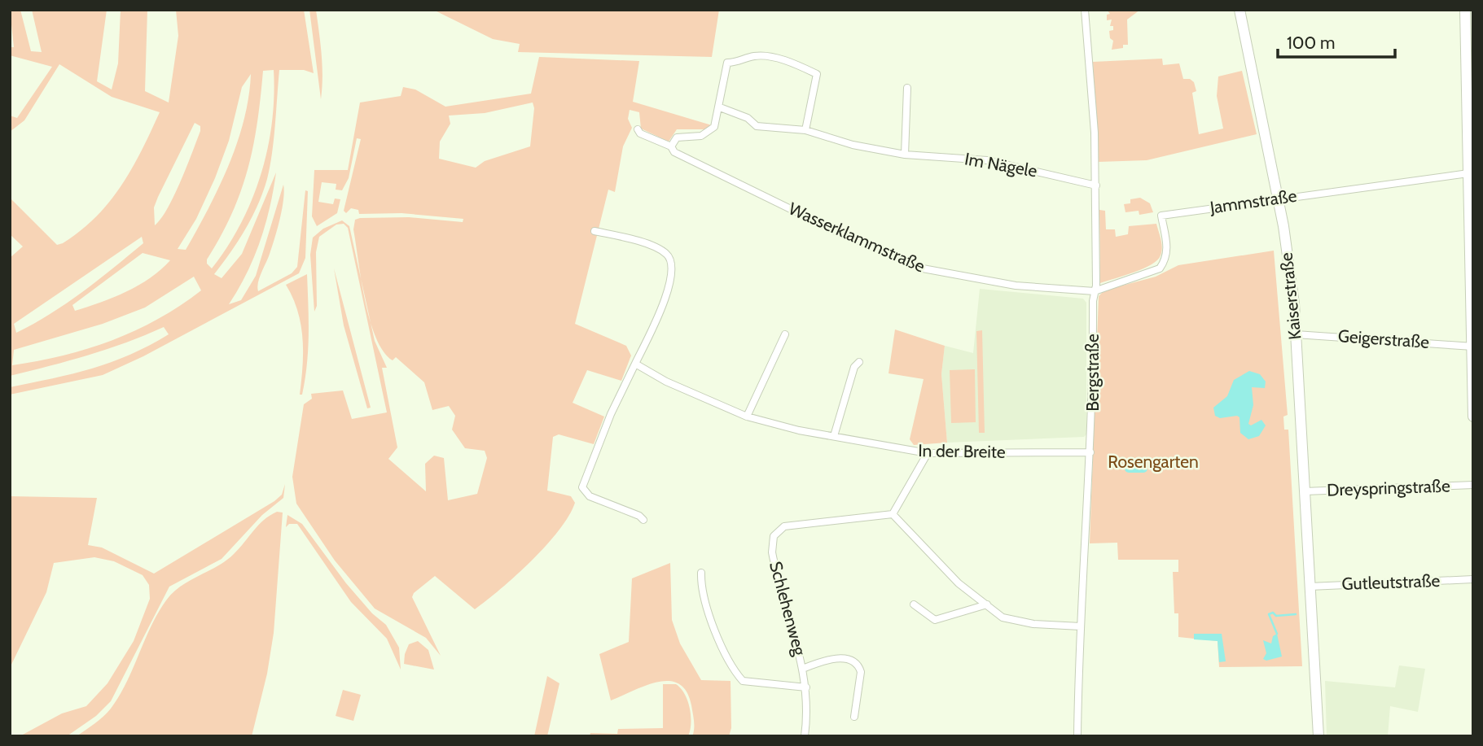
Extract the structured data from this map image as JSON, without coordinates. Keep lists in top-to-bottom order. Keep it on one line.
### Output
{"streets":{"street":["Im Nägele","Jammstraße","Wasserklammstraße","Kaiserstraße","Geigerstraße","Bergstraße","In der Breite","Dreyspringstraße","Gutleutstraße","Schlehenweg"]},"crossings":[["Im Nägele","Bergstraße"],["Jammstraße","Wasserklammstraße"],["Jammstraße","Kaiserstraße"],["Jammstraße","Bergstraße"],["Wasserklammstraße","Bergstraße"],["Kaiserstraße","Geigerstraße"],["Kaiserstraße","Dreyspringstraße"],["Kaiserstraße","Gutleutstraße"],["Bergstraße","In der Breite"]],"parks":["Rosengarten"],"scale_bar":"100 m"}
